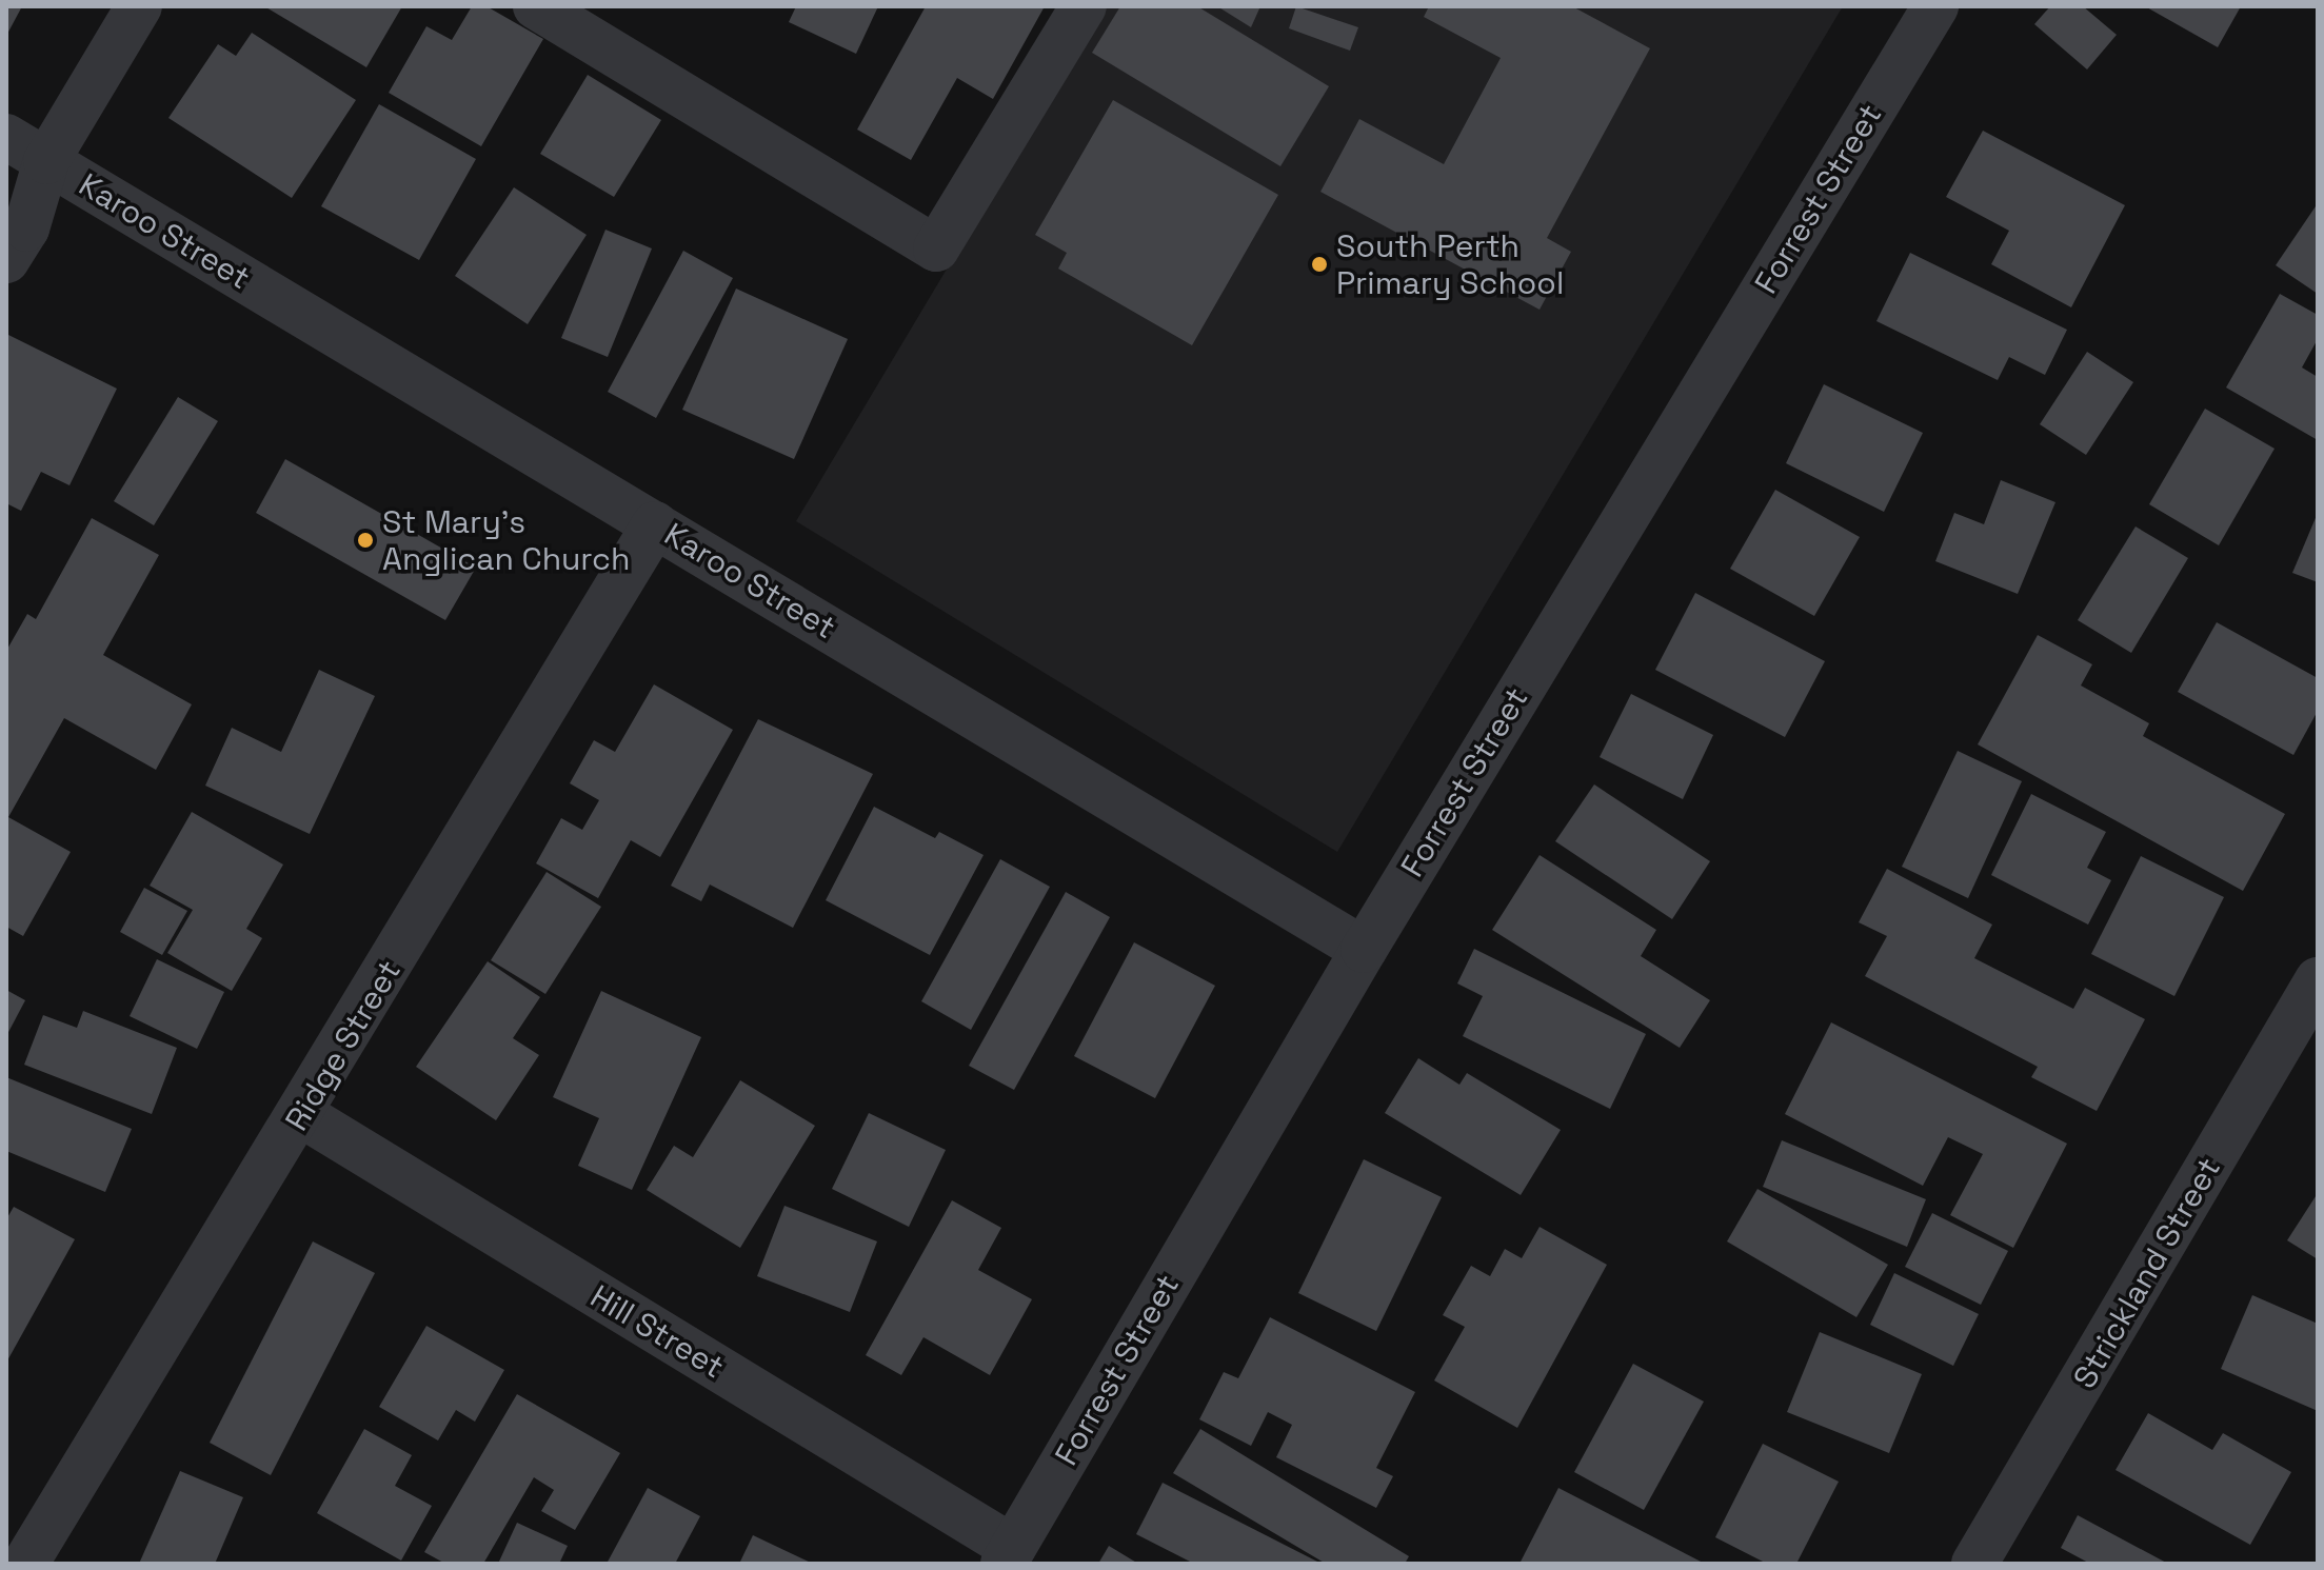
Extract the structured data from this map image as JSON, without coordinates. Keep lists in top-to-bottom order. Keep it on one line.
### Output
{"streets":{"street":["Forrest Street","Karoo Street","Ridge Street","Strickland Street","Hill Street"]},"crossings":[["Forrest Street","Karoo Street"],["Forrest Street","Hill Street"],["Karoo Street","Ridge Street"],["Ridge Street","Hill Street"]],"places":["South Perth Primary School","St Mary's Anglican Church"]}
